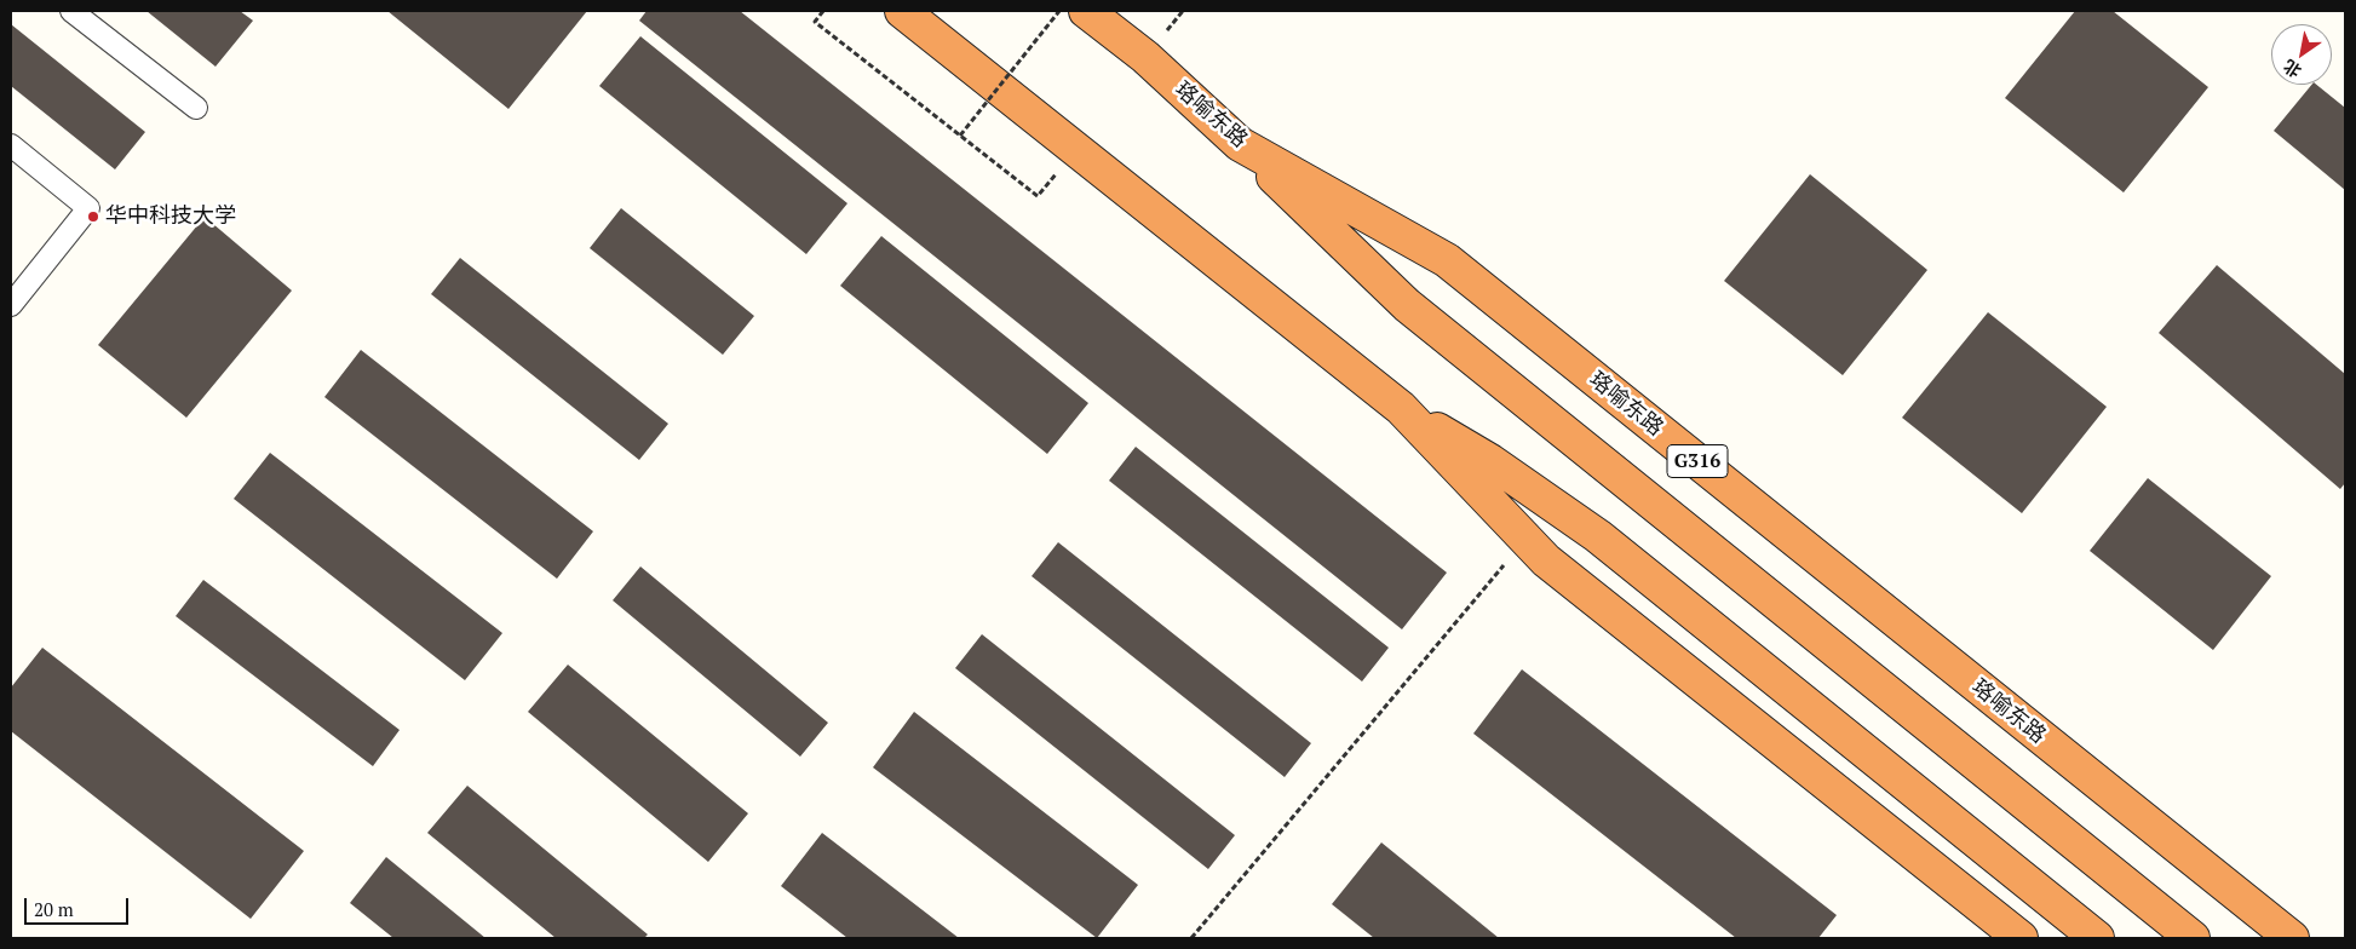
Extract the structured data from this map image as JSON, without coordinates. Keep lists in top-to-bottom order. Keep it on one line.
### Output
{"streets":{"highway":["珞喻东路","G316"]},"places":["华中科技大学"],"scale_bar":"20 m","north":"bottom left"}
